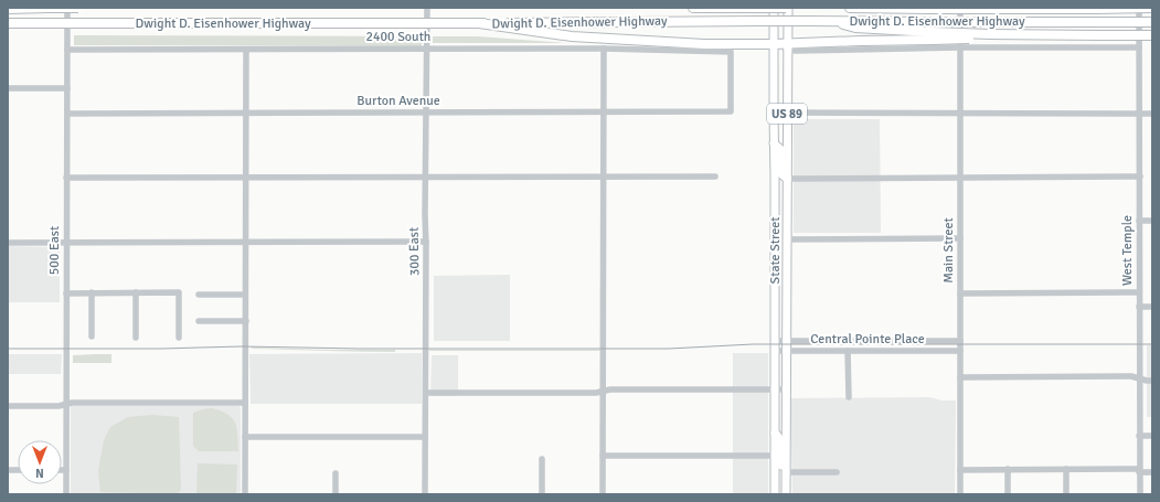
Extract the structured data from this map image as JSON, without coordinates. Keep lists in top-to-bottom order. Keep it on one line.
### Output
{"streets":{"highway":["Dwight D. Eisenhower Highway"],"main road":["US 89","State Street"],"street":["2400 South","Burton Avenue","500 East","Main Street","West Temple","300 East","Central Pointe Place"]},"crossings":[["2400 South","Burton Avenue"],["2400 South","500 East"],["2400 South","300 East"],["Burton Avenue","500 East"],["Burton Avenue","300 East"],["State Street","Central Pointe Place"],["Main Street","Central Pointe Place"]],"north":"bottom"}
